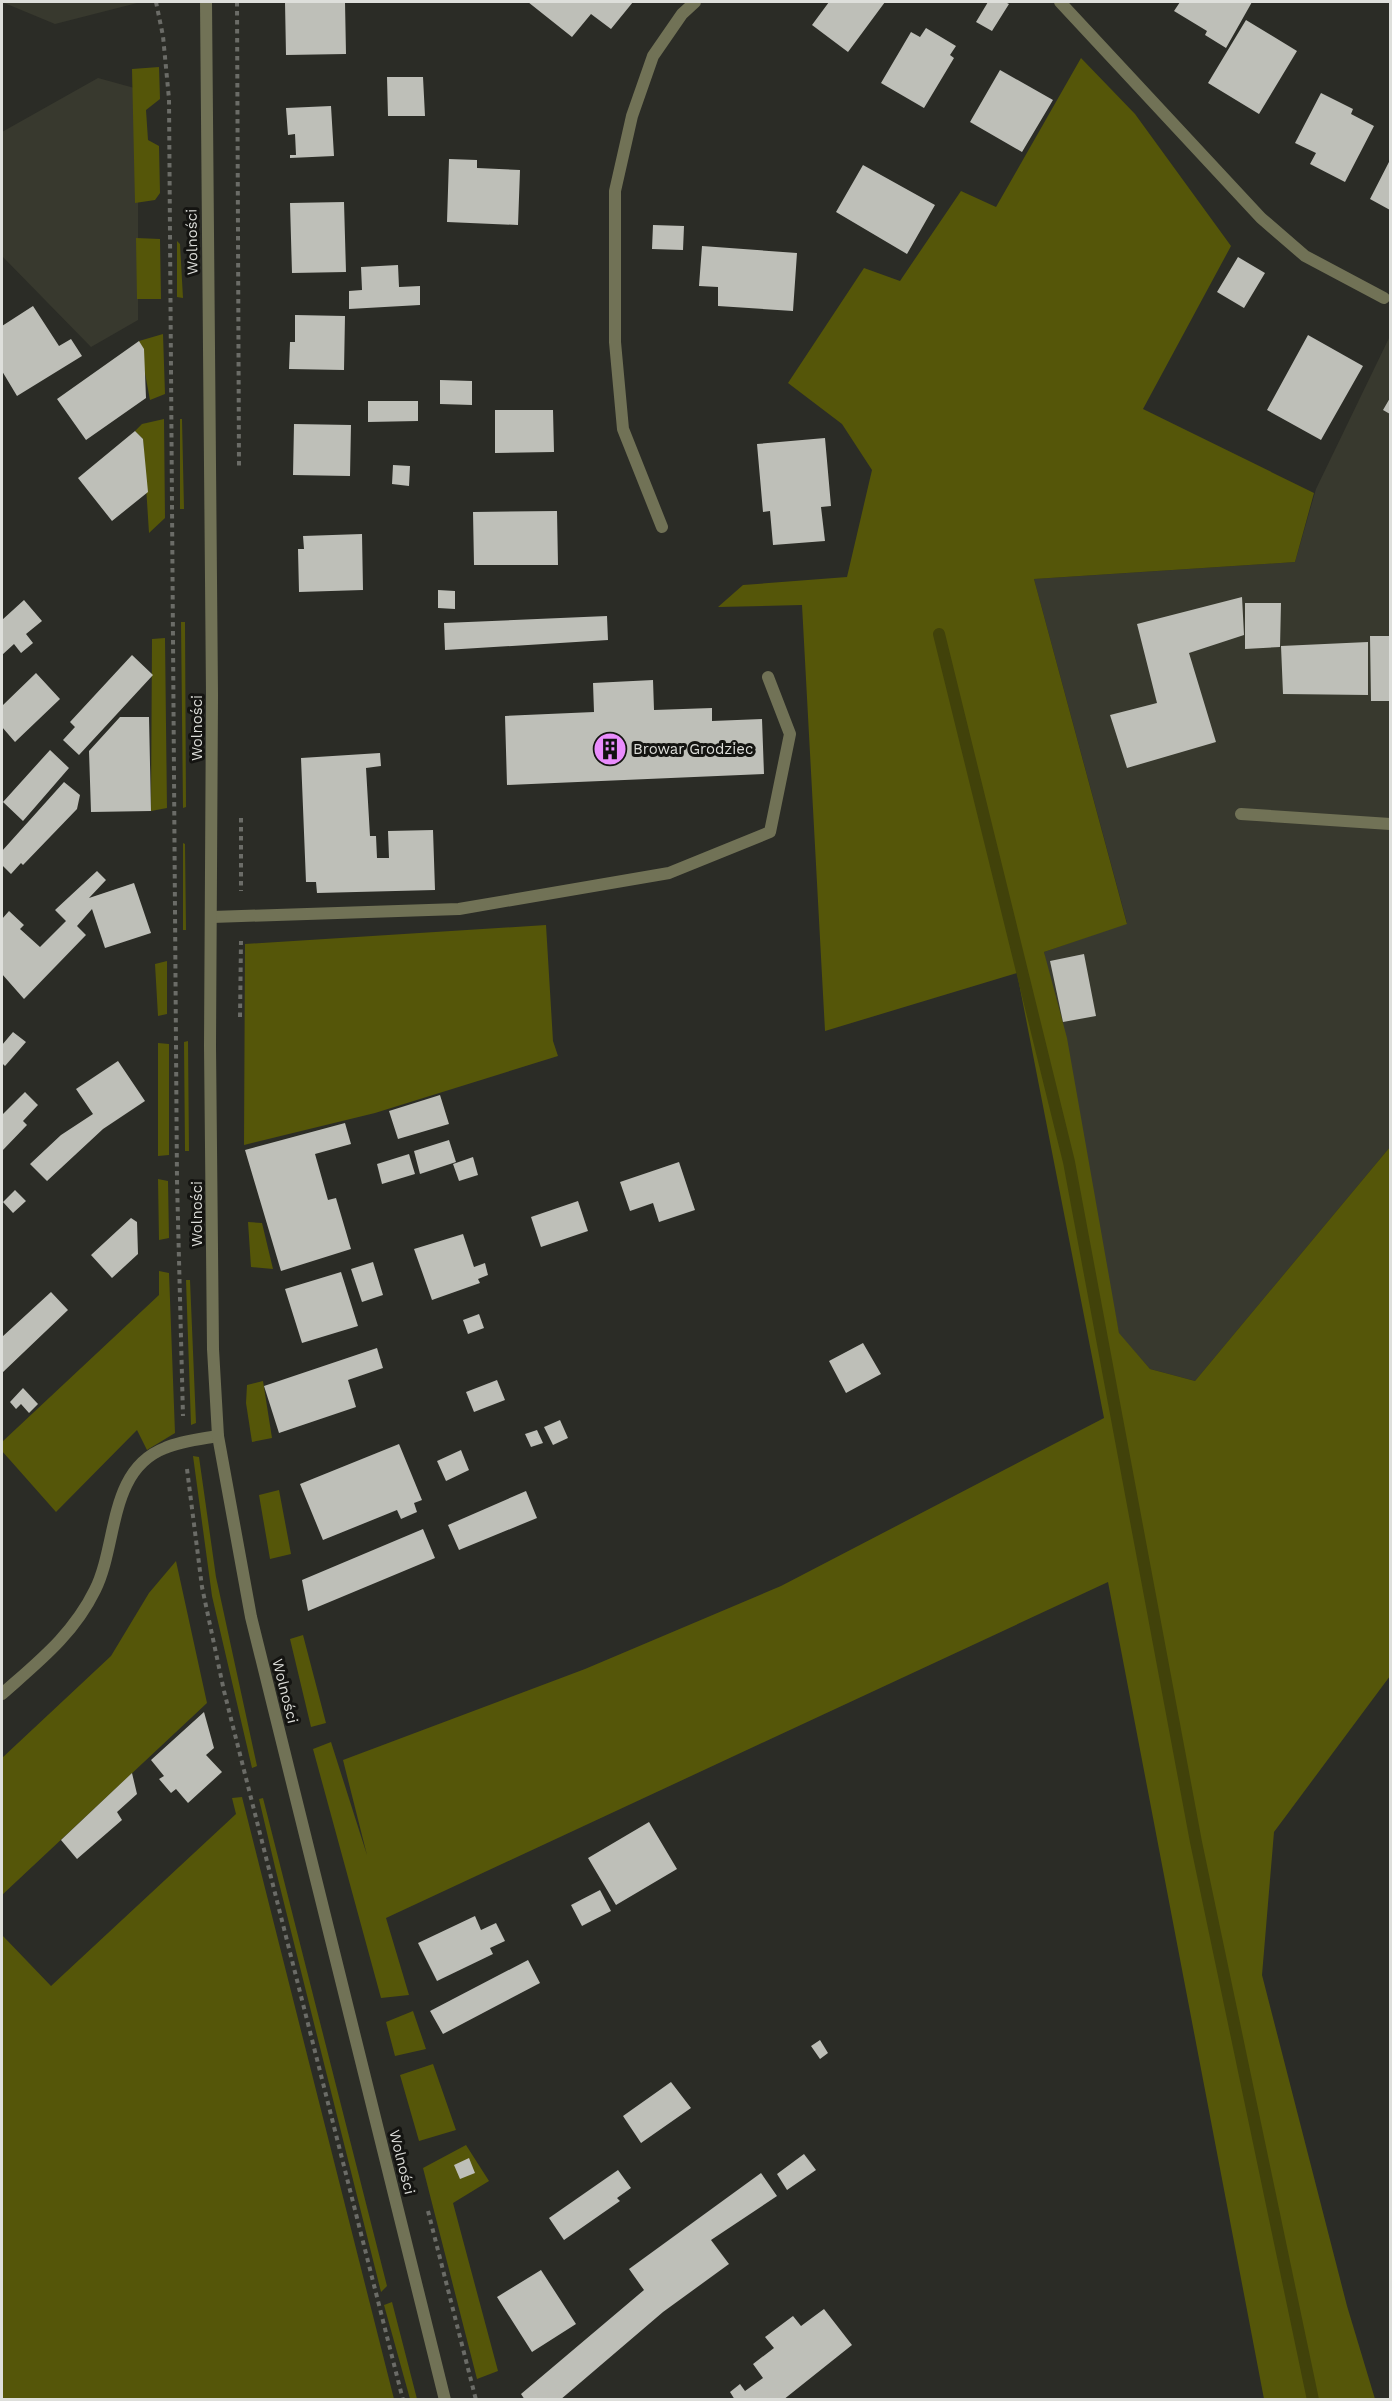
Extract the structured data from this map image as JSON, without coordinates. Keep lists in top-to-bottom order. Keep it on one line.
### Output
{"streets":{"street":["Wolności"]},"places":{"building":["Browar Grodziec"]}}
